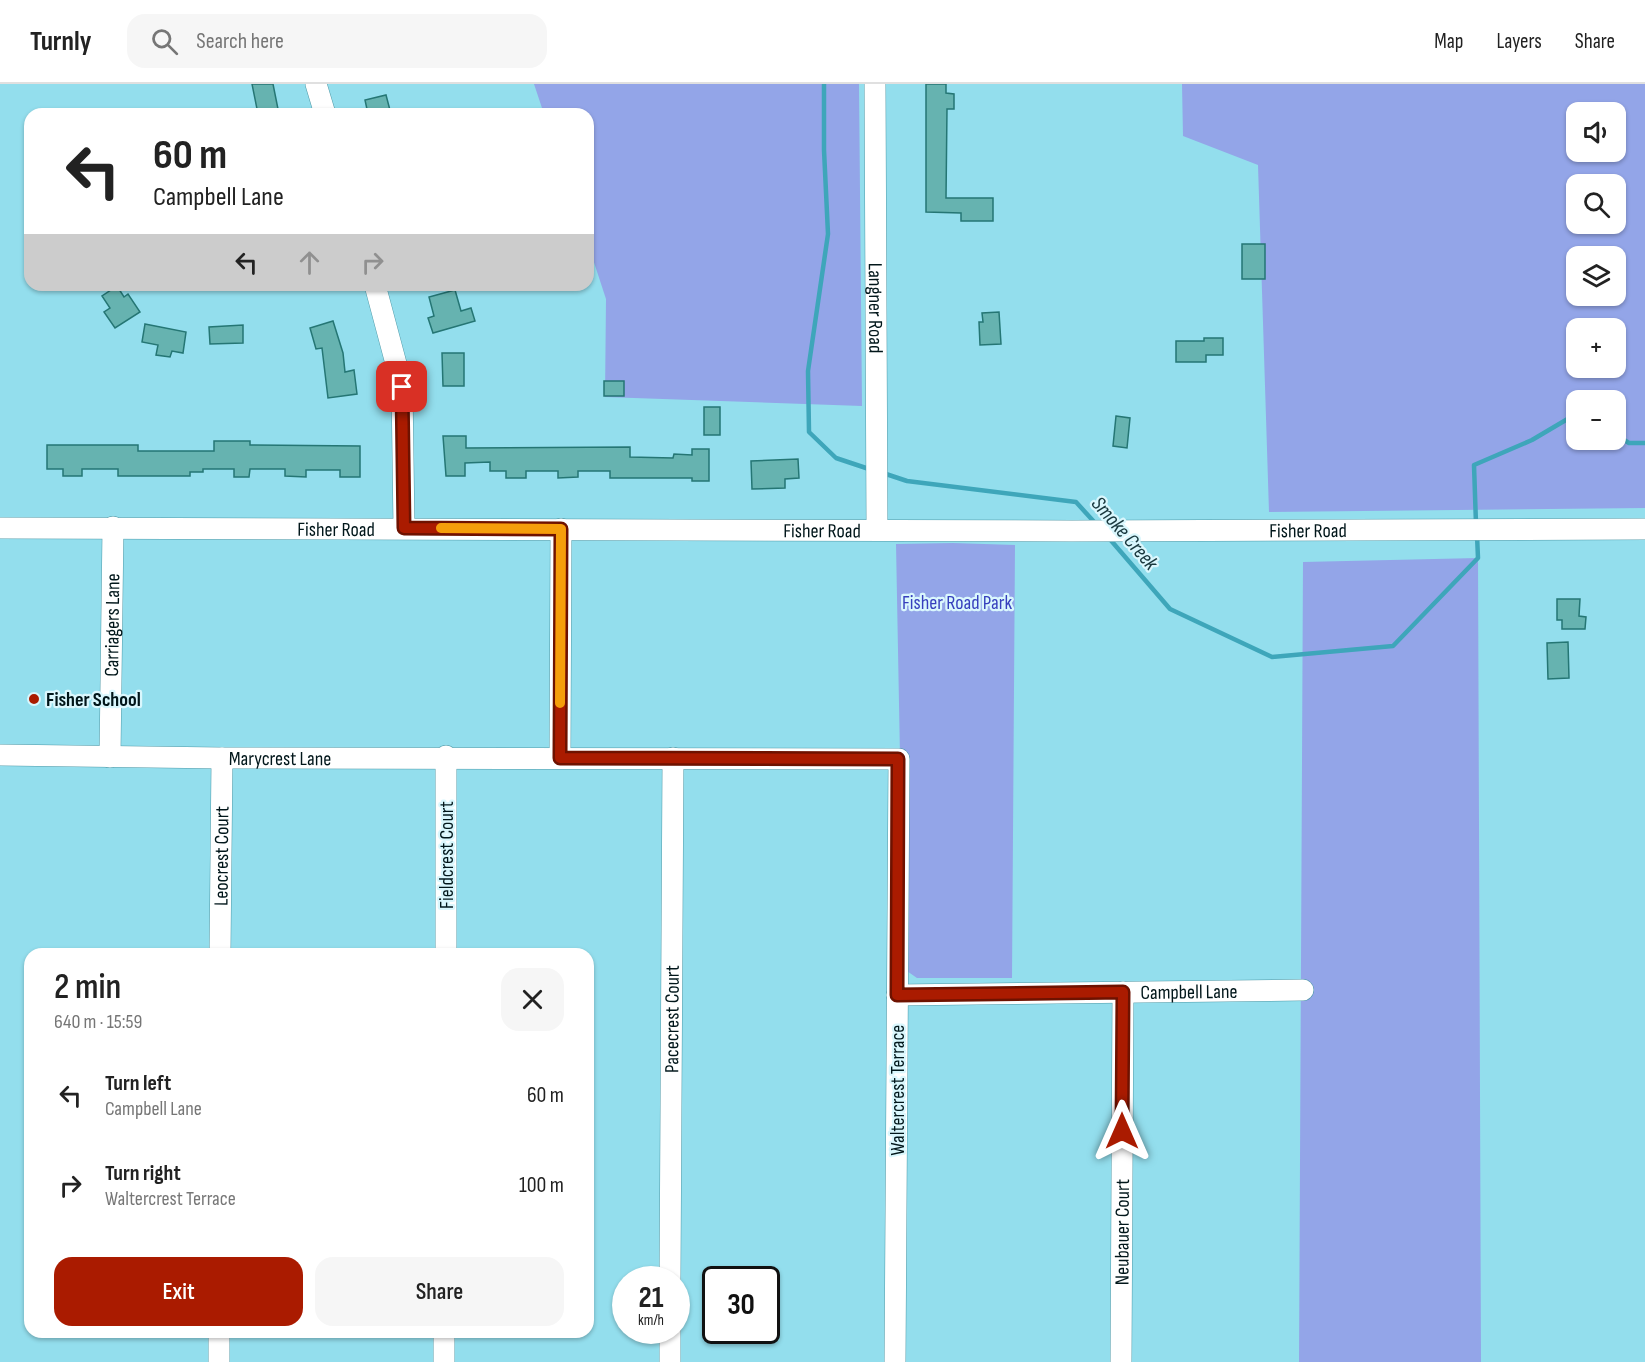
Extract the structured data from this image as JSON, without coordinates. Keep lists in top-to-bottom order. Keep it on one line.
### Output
{"streets":{"street":["Langner Road","Fisher Road","Carriagers Lane","Marycrest Lane","Fieldcrest Court","Leocrest Court","Campbell Lane","Pacecrest Court","Waltercrest Terrace","Neubauer Court"]},"crossings":[["Langner Road","Fisher Road"],["Fisher Road","Carriagers Lane"],["Carriagers Lane","Marycrest Lane"],["Marycrest Lane","Fieldcrest Court"],["Marycrest Lane","Leocrest Court"],["Marycrest Lane","Pacecrest Court"],["Marycrest Lane","Waltercrest Terrace"],["Campbell Lane","Waltercrest Terrace"],["Campbell Lane","Neubauer Court"]],"water":["Smoke Creek"],"parks":["Fisher Road Park"],"places":["Fisher School"],"page":{"header":"Turnly","search":"Search here","nav":["Map","Layers","Share"],"map_buttons":["+","−"],"turn":["60 m","Campbell Lane"],"heading":["2 min","640 m · 15:59"],"list":[{"name":"Turn left","note":"Campbell Lane","value":"60 m"},{"name":"Turn right","note":"Waltercrest Terrace","value":"100 m"}],"buttons":["Exit","Share"],"speed":"21 km/h","limit":"30"}}
